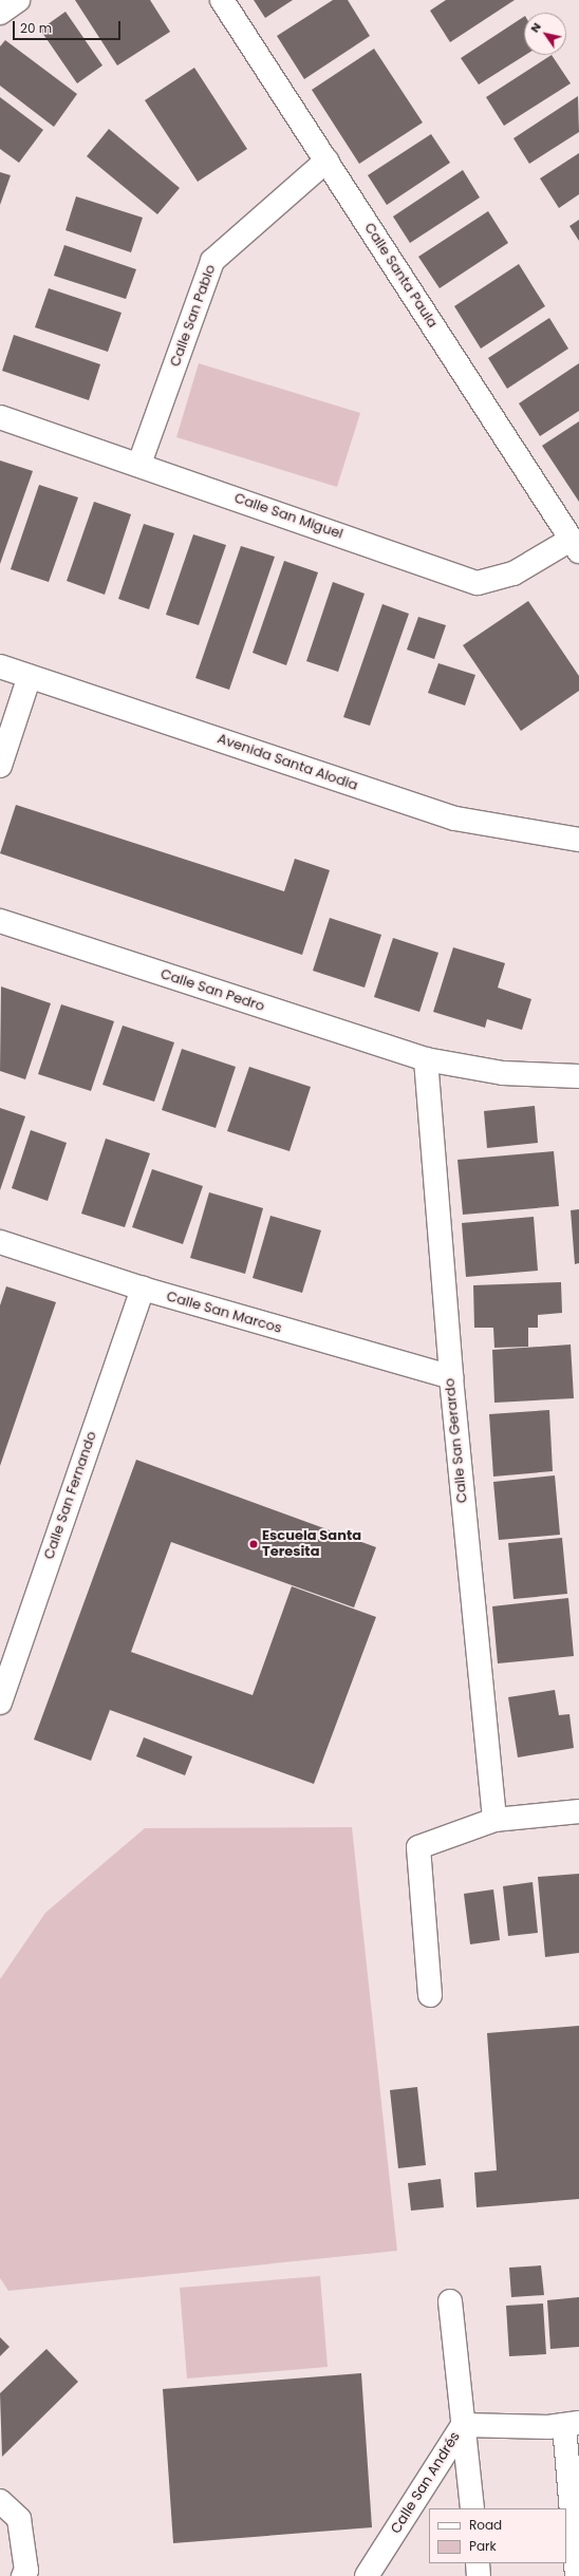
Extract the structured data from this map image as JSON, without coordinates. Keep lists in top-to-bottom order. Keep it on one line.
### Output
{"streets":{"street":["Calle Santa Paula","Calle San Pablo","Calle San Miguel","Avenida Santa Alodia","Calle San Pedro","Calle San Marcos","Calle San Gerardo","Calle San Fernando","Calle San Andrés"]},"crossings":[["Calle Santa Paula","Calle San Pablo"],["Calle Santa Paula","Calle San Miguel"],["Calle San Pablo","Calle San Miguel"],["Calle San Pedro","Calle San Gerardo"],["Calle San Marcos","Calle San Gerardo"],["Calle San Marcos","Calle San Fernando"]],"places":["Escuela Santa Teresita"],"legend":["Road","Park"],"scale_bar":"20 m","north":"top left"}
